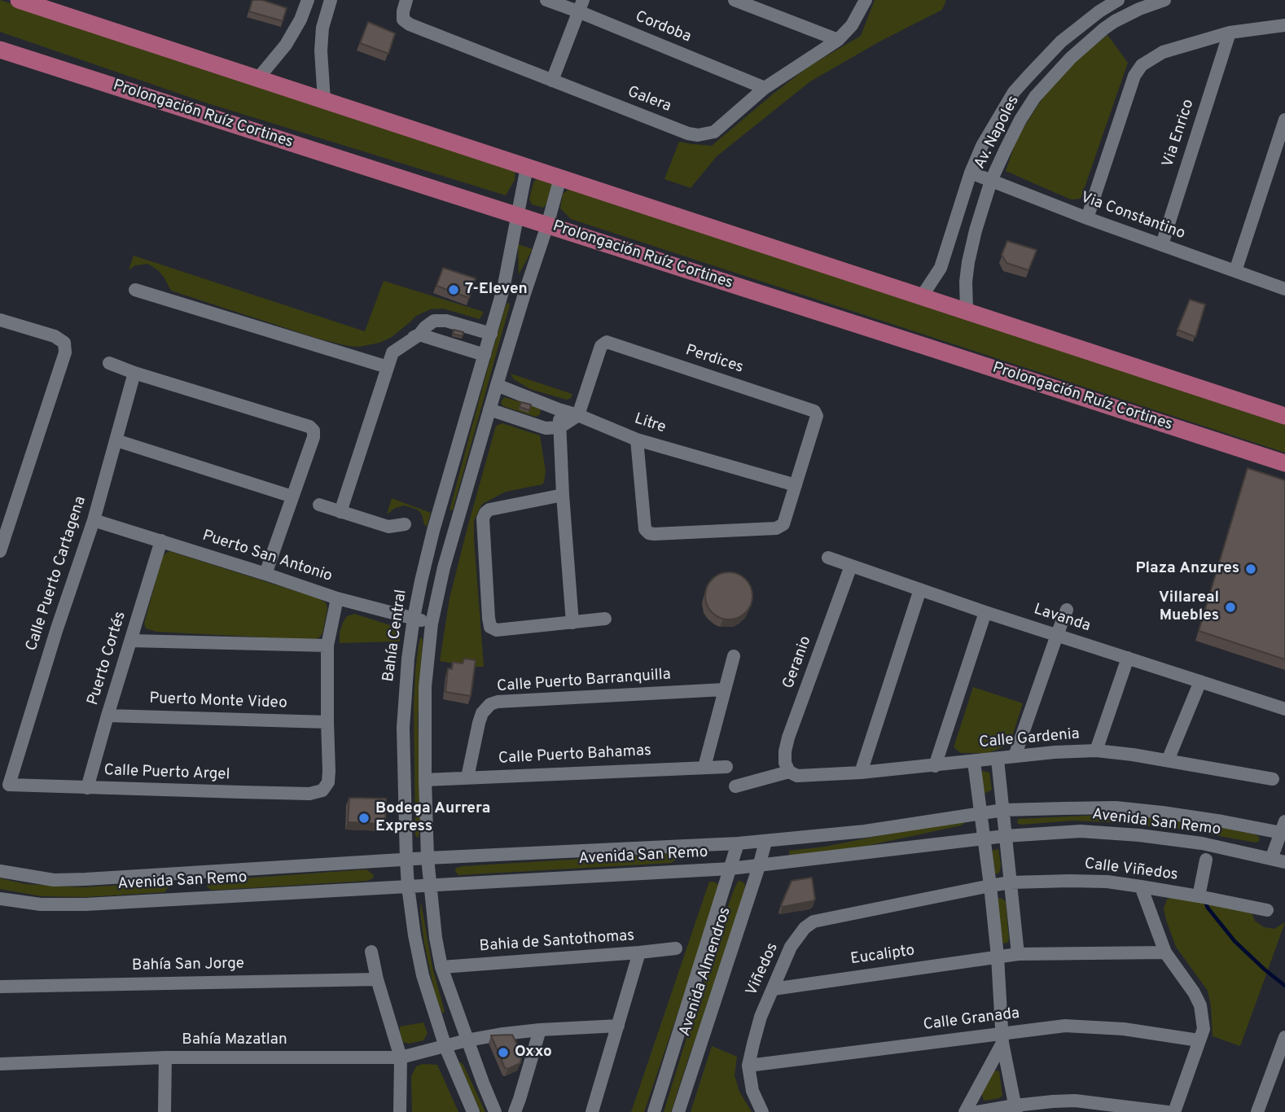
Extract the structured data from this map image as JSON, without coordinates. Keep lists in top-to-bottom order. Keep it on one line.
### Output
{"streets":{"main road":["Prolongación Ruíz Cortines"],"street":["Cordoba","Galera","Av. Napoles","Via Enrico","Via Constantino","Perdices","Litre","Puerto San Antonio","Calle Puerto Cartagena","Lavanda","Bahía Central","Puerto Cortés","Geranio","Calle Puerto Barranquilla","Puerto Monte Video","Calle Gardenia","Calle Puerto Bahamas","Calle Puerto Argel","Avenida San Remo","Calle Viñedos","Bahia de Santothomas","Eucalipto","Bahía San Jorge","Viñedos","Avenida Almendros","Calle Granada","Bahía Mazatlan"]},"crossings":[["Cordoba","Galera"],["Prolongación Ruíz Cortines","Bahía Central"],["Av. Napoles","Via Constantino"],["Via Enrico","Via Constantino"],["Perdices","Litre"],["Puerto San Antonio","Calle Puerto Cartagena"],["Puerto San Antonio","Bahía Central"],["Puerto San Antonio","Puerto Cortés"],["Calle Puerto Cartagena","Calle Puerto Argel"],["Lavanda","Geranio"],["Bahía Central","Avenida San Remo"],["Bahía Central","Bahía Mazatlan"],["Puerto Cortés","Puerto Monte Video"],["Puerto Cortés","Calle Puerto Argel"],["Geranio","Calle Gardenia"],["Calle Puerto Barranquilla","Calle Puerto Bahamas"],["Puerto Monte Video","Calle Puerto Argel"],["Avenida San Remo","Avenida Almendros"],["Calle Viñedos","Viñedos"],["Eucalipto","Viñedos"],["Viñedos","Calle Granada"]],"places":["7-Eleven","Plaza Anzures","Villareal Muebles","Bodega Aurrera Express","Oxxo"]}
